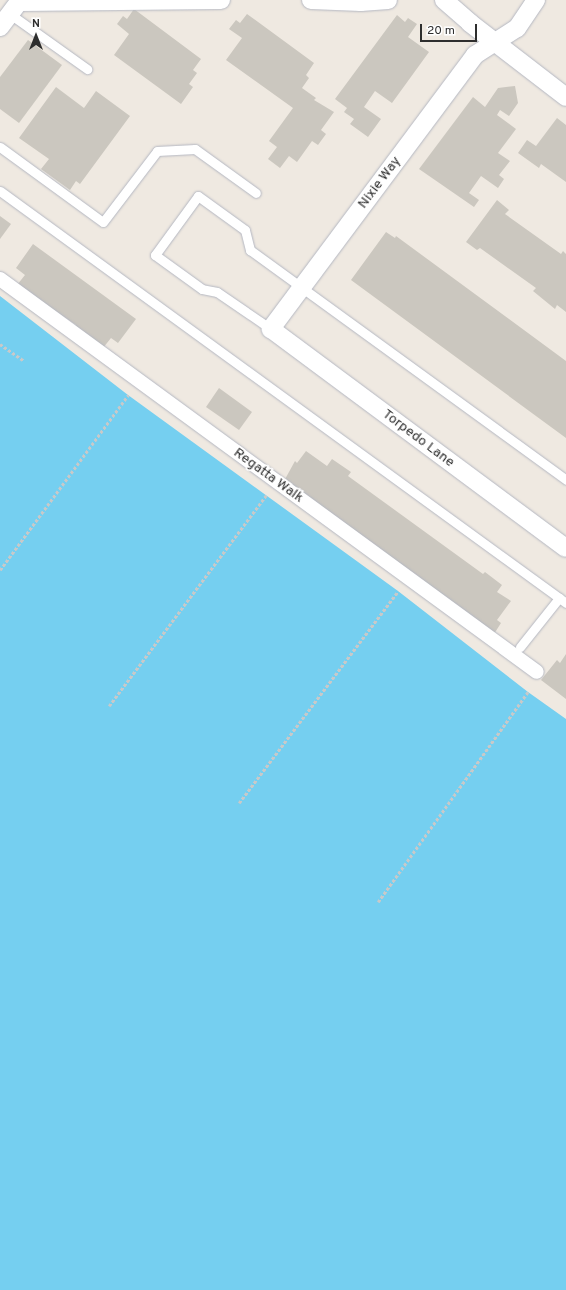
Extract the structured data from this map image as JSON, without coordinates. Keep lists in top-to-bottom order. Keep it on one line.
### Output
{"streets":{"street":["Nixie Way","Torpedo Lane","Regatta Walk"]},"crossings":[["Nixie Way","Torpedo Lane"]],"scale_bar":"20 m","north":"top"}
